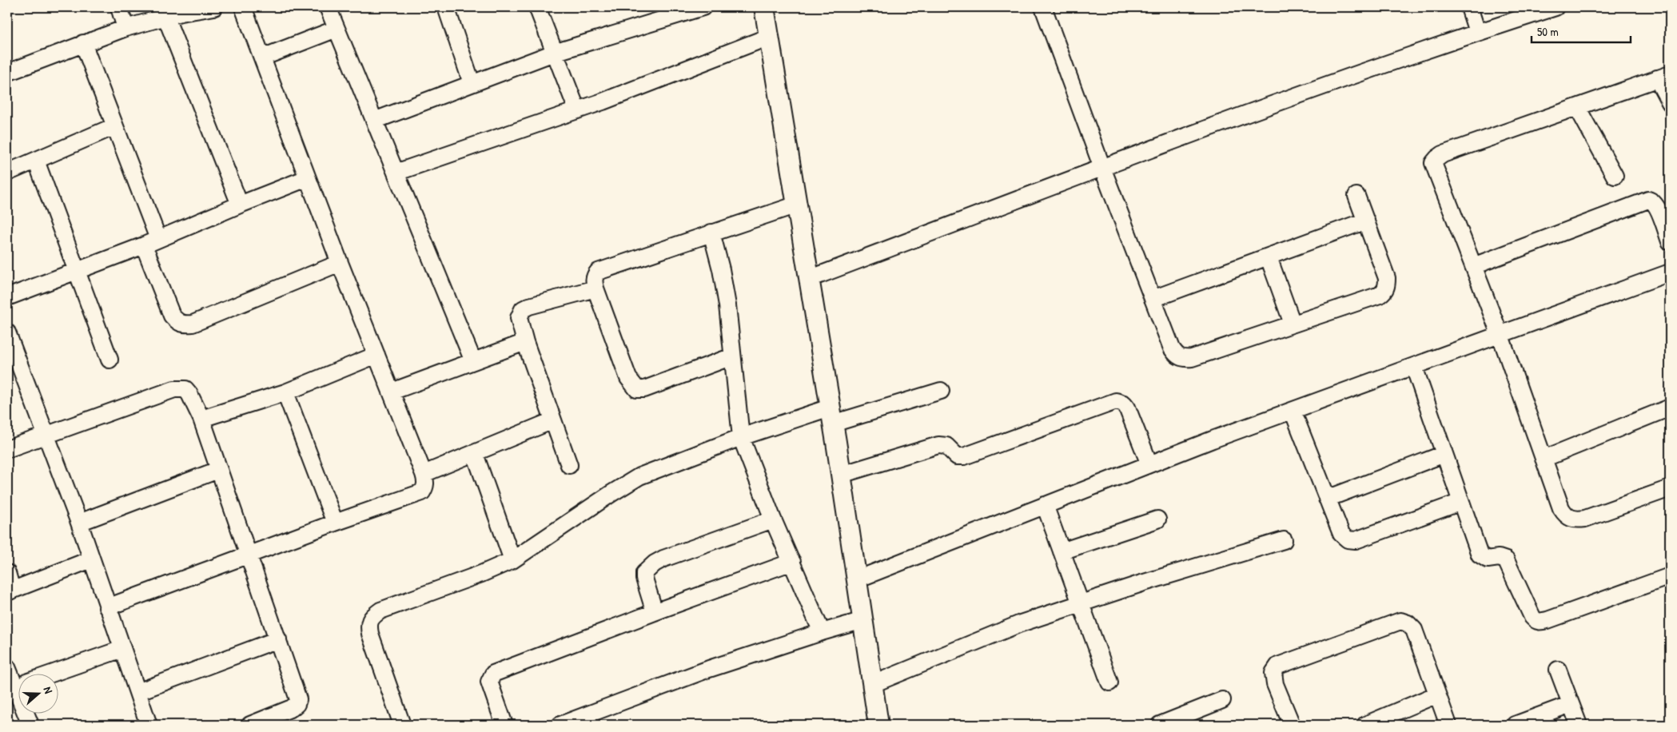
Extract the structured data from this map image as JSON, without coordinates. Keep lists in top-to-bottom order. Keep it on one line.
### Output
{"scale_bar":"50 m","north":"right"}
